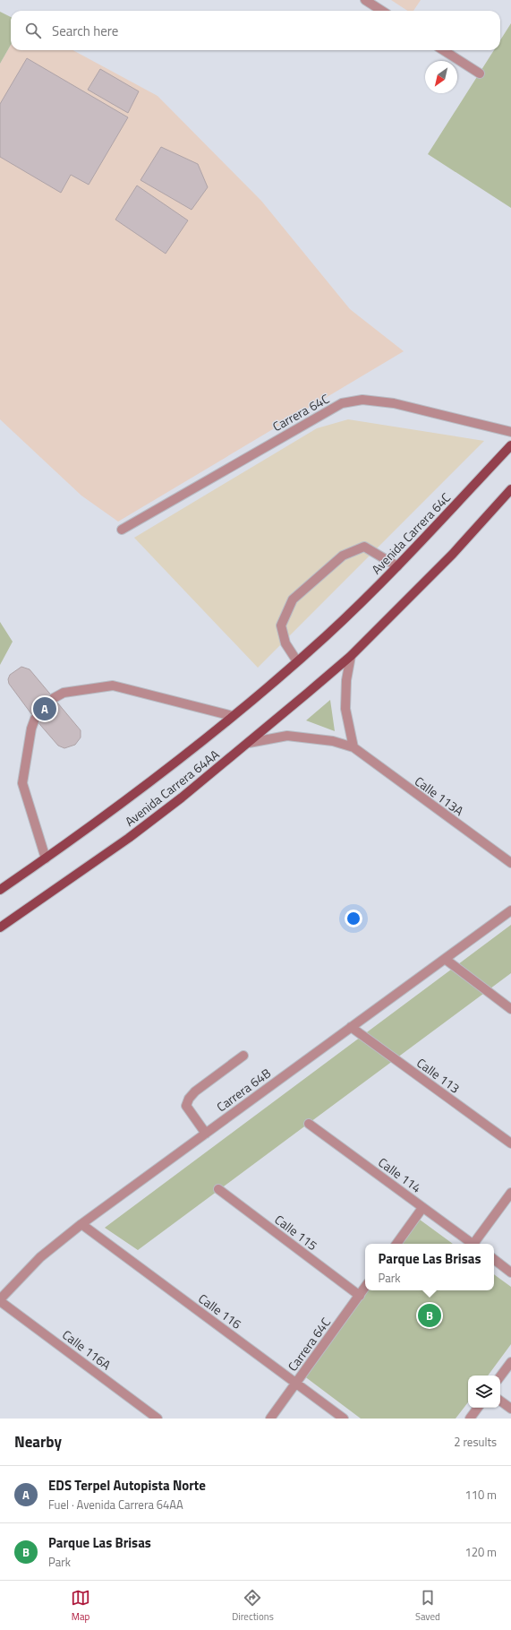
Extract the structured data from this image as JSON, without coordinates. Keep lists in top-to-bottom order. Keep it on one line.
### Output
{"streets":{"main road":["Avenida Carrera 64C","Avenida Carrera 64AA"],"street":["Carrera 64C","Calle 113A","Calle 113","Carrera 64B","Calle 114","Calle 115","Calle 116","Calle 116A"]},"crossings":[["Carrera 64C","Calle 115"],["Carrera 64C","Calle 116"],["Avenida Carrera 64C","Avenida Carrera 64AA"],["Avenida Carrera 64AA","Calle 113A"],["Calle 113","Carrera 64B"],["Carrera 64B","Calle 116"],["Carrera 64B","Calle 116A"]],"north":"bottom left","page":{"search":"Search here","pins":["A","B"],"popup":["Parque Las Brisas","Park"],"heading":["Nearby","2 results"],"list":[{"mark":"A","name":"EDS Terpel Autopista Norte","note":"Fuel · Avenida Carrera 64AA","value":"110 m"},{"mark":"B","name":"Parque Las Brisas","note":"Park","value":"120 m"}],"nav":["Map","Directions","Saved"]}}
